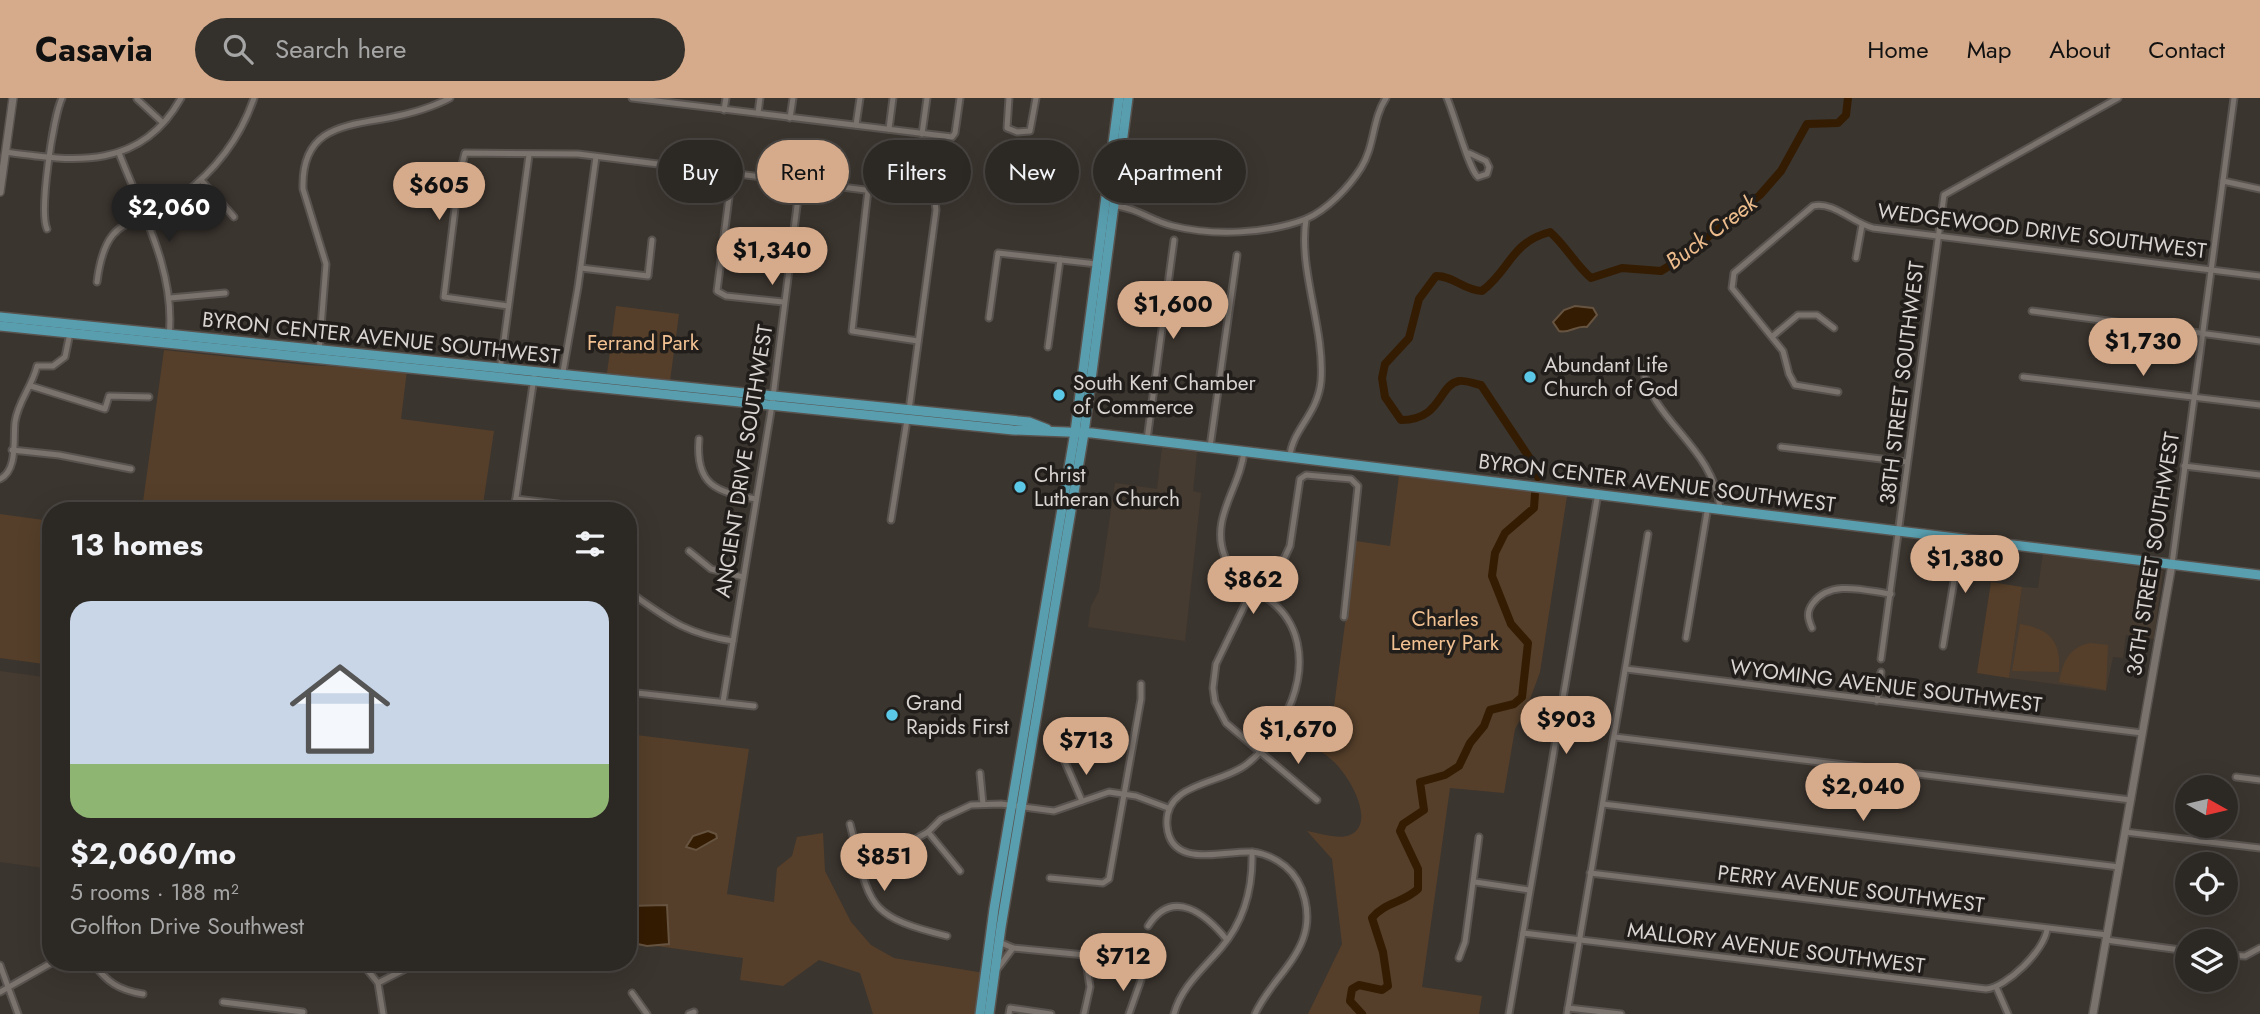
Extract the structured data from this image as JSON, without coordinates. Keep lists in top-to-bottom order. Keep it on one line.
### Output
{"streets":{"main road":["BYRON CENTER AVENUE SOUTHWEST"],"street":["WEDGEWOOD DRIVE SOUTHWEST","38TH STREET SOUTHWEST","ANCIENT DRIVE SOUTHWEST","36TH STREET SOUTHWEST","WYOMING AVENUE SOUTHWEST","PERRY AVENUE SOUTHWEST","MALLORY AVENUE SOUTHWEST"]},"crossings":[["WEDGEWOOD DRIVE SOUTHWEST","38TH STREET SOUTHWEST"],["WEDGEWOOD DRIVE SOUTHWEST","36TH STREET SOUTHWEST"],["BYRON CENTER AVENUE SOUTHWEST","38TH STREET SOUTHWEST"],["BYRON CENTER AVENUE SOUTHWEST","ANCIENT DRIVE SOUTHWEST"],["BYRON CENTER AVENUE SOUTHWEST","36TH STREET SOUTHWEST"],["36TH STREET SOUTHWEST","WYOMING AVENUE SOUTHWEST"],["36TH STREET SOUTHWEST","PERRY AVENUE SOUTHWEST"]],"water":["Buck Creek"],"parks":["Ferrand Park","Charles Lemery Park"],"places":["Abundant Life Church of God","South Kent Chamber of Commerce","Christ Lutheran Church","Grand Rapids First"],"north":"right","page":{"header":"Casavia","search":"Search here","nav":["Home","Map","About","Contact"],"chip":["Buy","Rent","Filters","New","Apartment"],"price":["$605","$2,060","$1,340","$1,600","$1,730","$1,380","$862","$903","$1,670","$713","$2,040","$851","$712"],"heading":"13 homes","list":[{"name":"$2,060/mo","note":"5 rooms · 188 m² · Golfton Drive Southwest"}]}}
